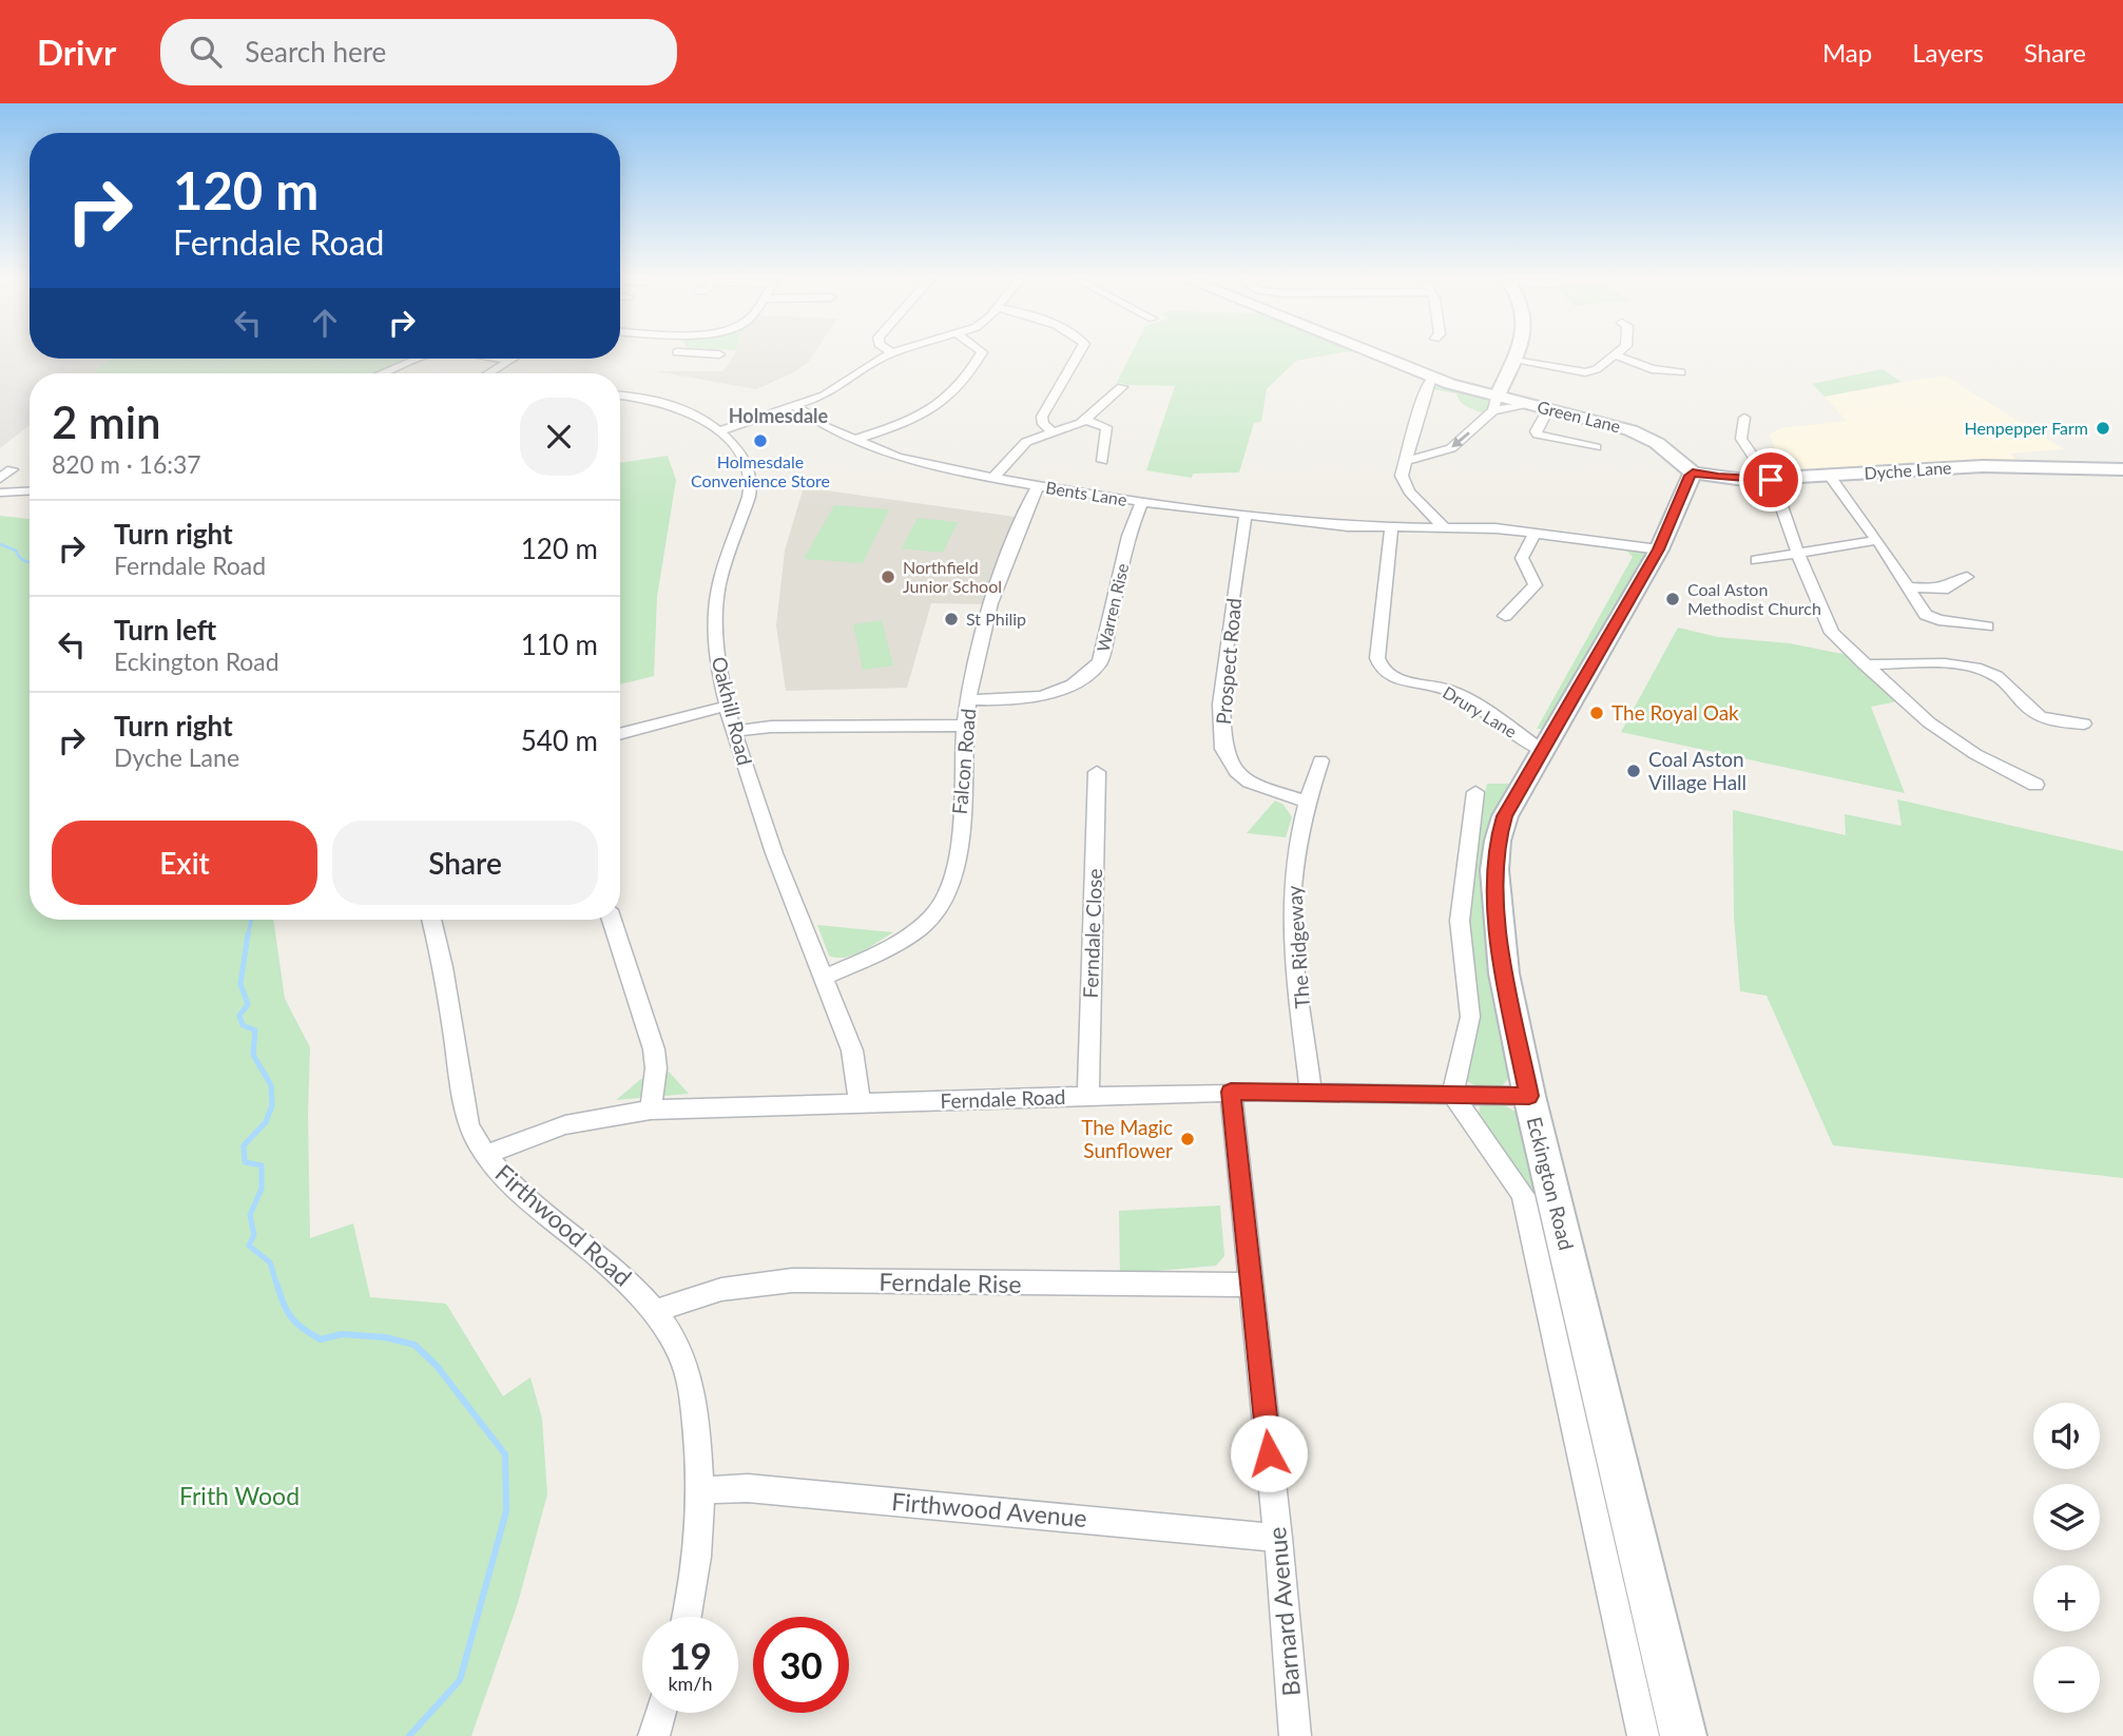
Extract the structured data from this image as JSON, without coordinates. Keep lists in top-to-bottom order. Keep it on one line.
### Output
{"streets":{"main road":["Green Lane","Dyche Lane","Eckington Road"],"street":["Bents Lane","Warren Rise","Prospect Road","Oakhill Road","Drury Lane","Falcon Road","Ferndale Close","The Ridgeway","Ferndale Road","Firthwood Road","Ferndale Rise","Firthwood Avenue","Barnard Avenue"]},"crossings":[["Green Lane","Dyche Lane"],["Green Lane","Eckington Road"],["Dyche Lane","Eckington Road"],["Bents Lane","Warren Rise"],["Bents Lane","Prospect Road"],["Bents Lane","Drury Lane"],["Bents Lane","Falcon Road"],["Bents Lane","Eckington Road"],["Warren Rise","Falcon Road"],["Prospect Road","The Ridgeway"],["Oakhill Road","Falcon Road"],["Oakhill Road","Ferndale Road"],["Drury Lane","Eckington Road"],["Ferndale Close","Ferndale Road"],["The Ridgeway","Ferndale Road"],["Ferndale Road","Eckington Road"],["Ferndale Road","Firthwood Road"],["Ferndale Road","Barnard Avenue"],["Firthwood Road","Ferndale Rise"],["Firthwood Road","Firthwood Avenue"],["Ferndale Rise","Barnard Avenue"],["Firthwood Avenue","Barnard Avenue"]],"districts":["Holmesdale"],"parks":["Frith Wood"],"places":["Henpepper Farm","Holmesdale Convenience Store","Northfield Junior School","Coal Aston Methodist Church","St Philip","The Royal Oak","Coal Aston Village Hall","The Magic Sunflower"],"page":{"header":"Drivr","search":"Search here","nav":["Map","Layers","Share"],"turn":["120 m","Ferndale Road"],"heading":["2 min","820 m · 16:37"],"list":[{"name":"Turn right","note":"Ferndale Road","value":"120 m"},{"name":"Turn left","note":"Eckington Road","value":"110 m"},{"name":"Turn right","note":"Dyche Lane","value":"540 m"}],"buttons":["Exit","Share"],"map_buttons":["+","−"],"speed":"19 km/h","limit":"30"}}
